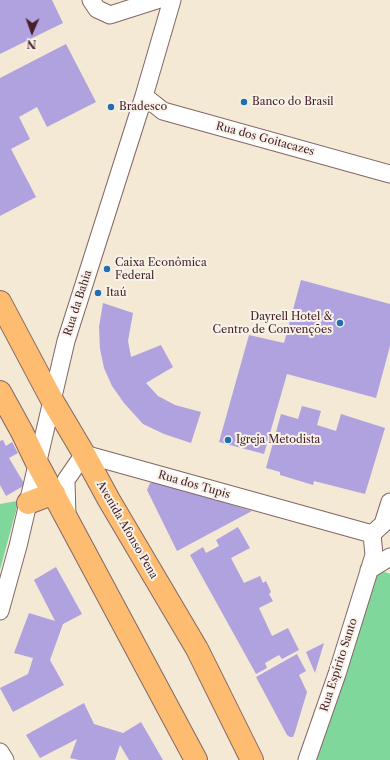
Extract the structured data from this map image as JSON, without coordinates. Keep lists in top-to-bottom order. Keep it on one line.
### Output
{"streets":{"main road":["Avenida Afonso Pena"],"street":["Rua dos Goitacazes","Rua da Bahia","Rua dos Tupis","Rua Espírito Santo"]},"crossings":[["Rua dos Goitacazes","Rua da Bahia"],["Rua da Bahia","Avenida Afonso Pena"],["Rua dos Tupis","Avenida Afonso Pena"],["Rua dos Tupis","Rua Espírito Santo"]],"places":["Banco do Brasil","Bradesco","Caixa Econômica Federal","Itaú","Dayrell Hotel & Centro de Convenções","Igreja Metodista"],"north":"bottom"}
